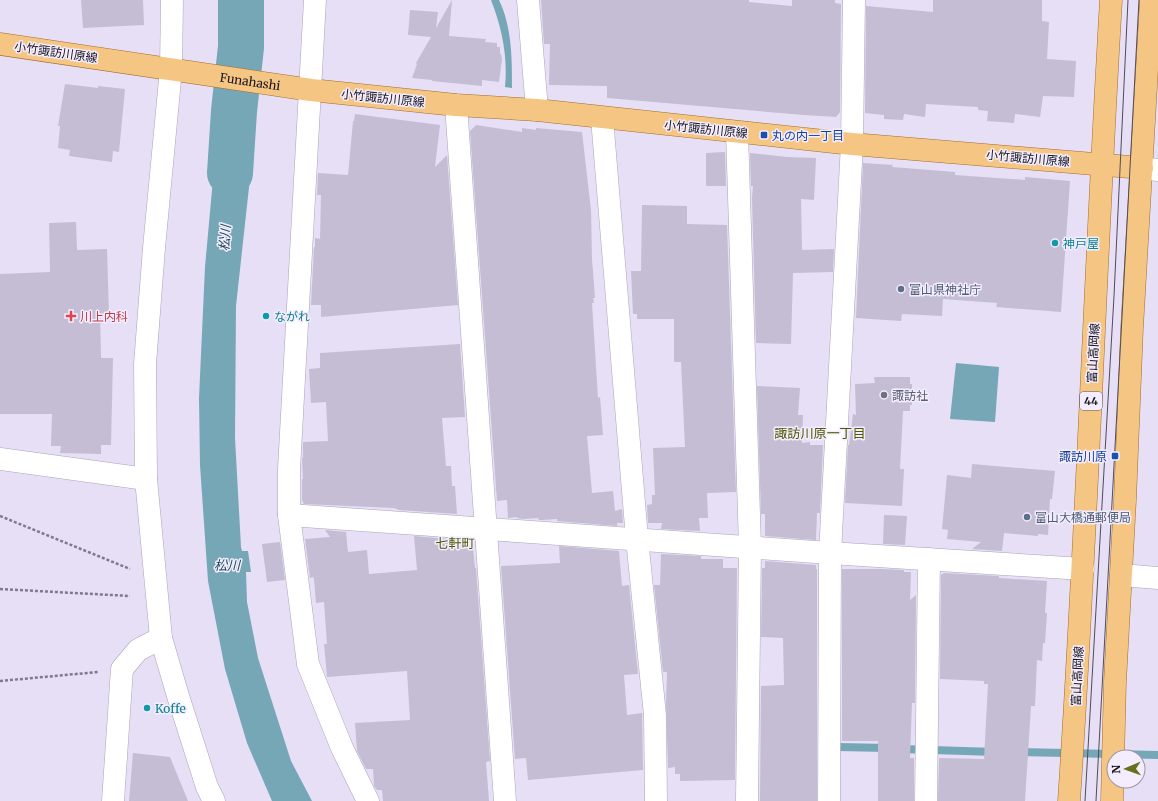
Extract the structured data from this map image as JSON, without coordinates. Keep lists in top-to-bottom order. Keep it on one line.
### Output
{"streets":{"main road":["小竹諏訪川原線","Funahashi","富山高岡線","44"]},"crossings":[["小竹諏訪川原線","Funahashi"],["小竹諏訪川原線","富山高岡線"]],"districts":["諏訪川原一丁目","七軒町"],"water":["松川"],"places":{"transit":["丸の内一丁目","諏訪川原"],"other":["神戸屋","富山県神社庁","ながれ","諏訪社","富山大橋通郵便局","Koffe"],"health":["川上内科"]},"north":"left"}
